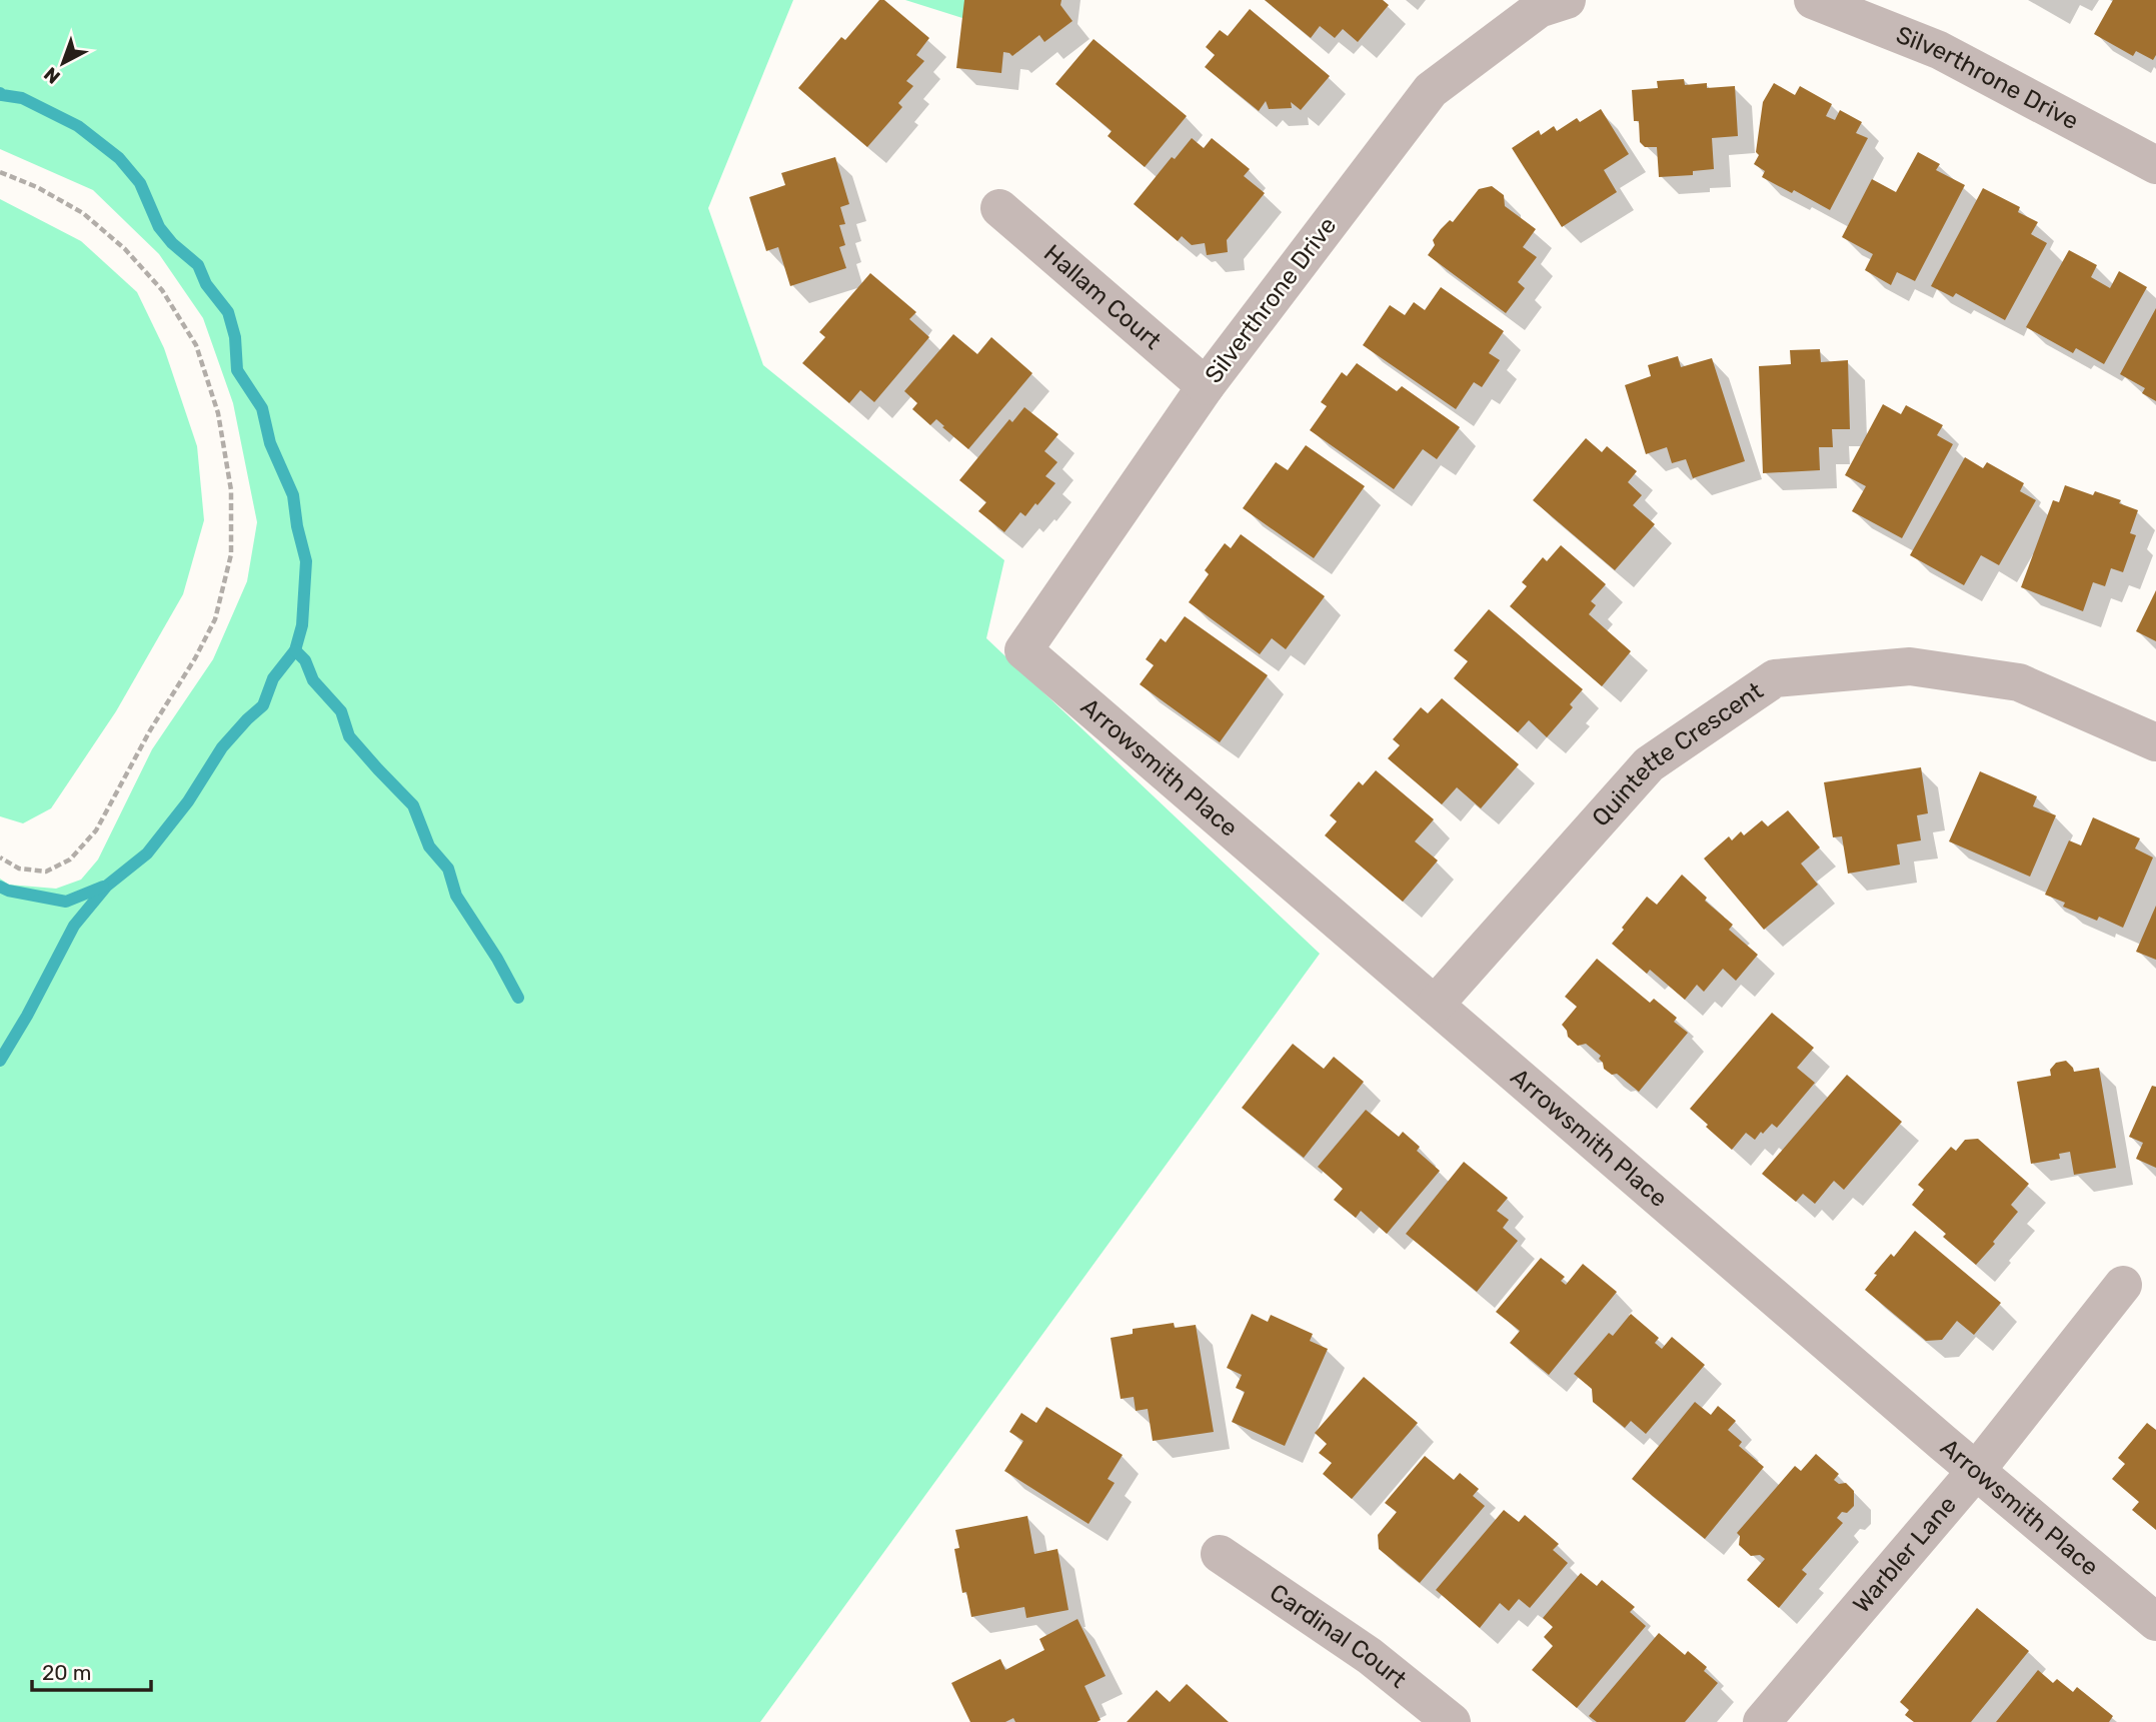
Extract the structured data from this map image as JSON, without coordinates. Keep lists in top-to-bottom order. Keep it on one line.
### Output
{"streets":{"street":["Silverthrone Drive","Hallam Court","Quintette Crescent","Arrowsmith Place","Warbler Lane","Cardinal Court"]},"crossings":[["Silverthrone Drive","Hallam Court"],["Silverthrone Drive","Arrowsmith Place"],["Quintette Crescent","Arrowsmith Place"],["Arrowsmith Place","Warbler Lane"]],"scale_bar":"20 m","north":"bottom left"}
